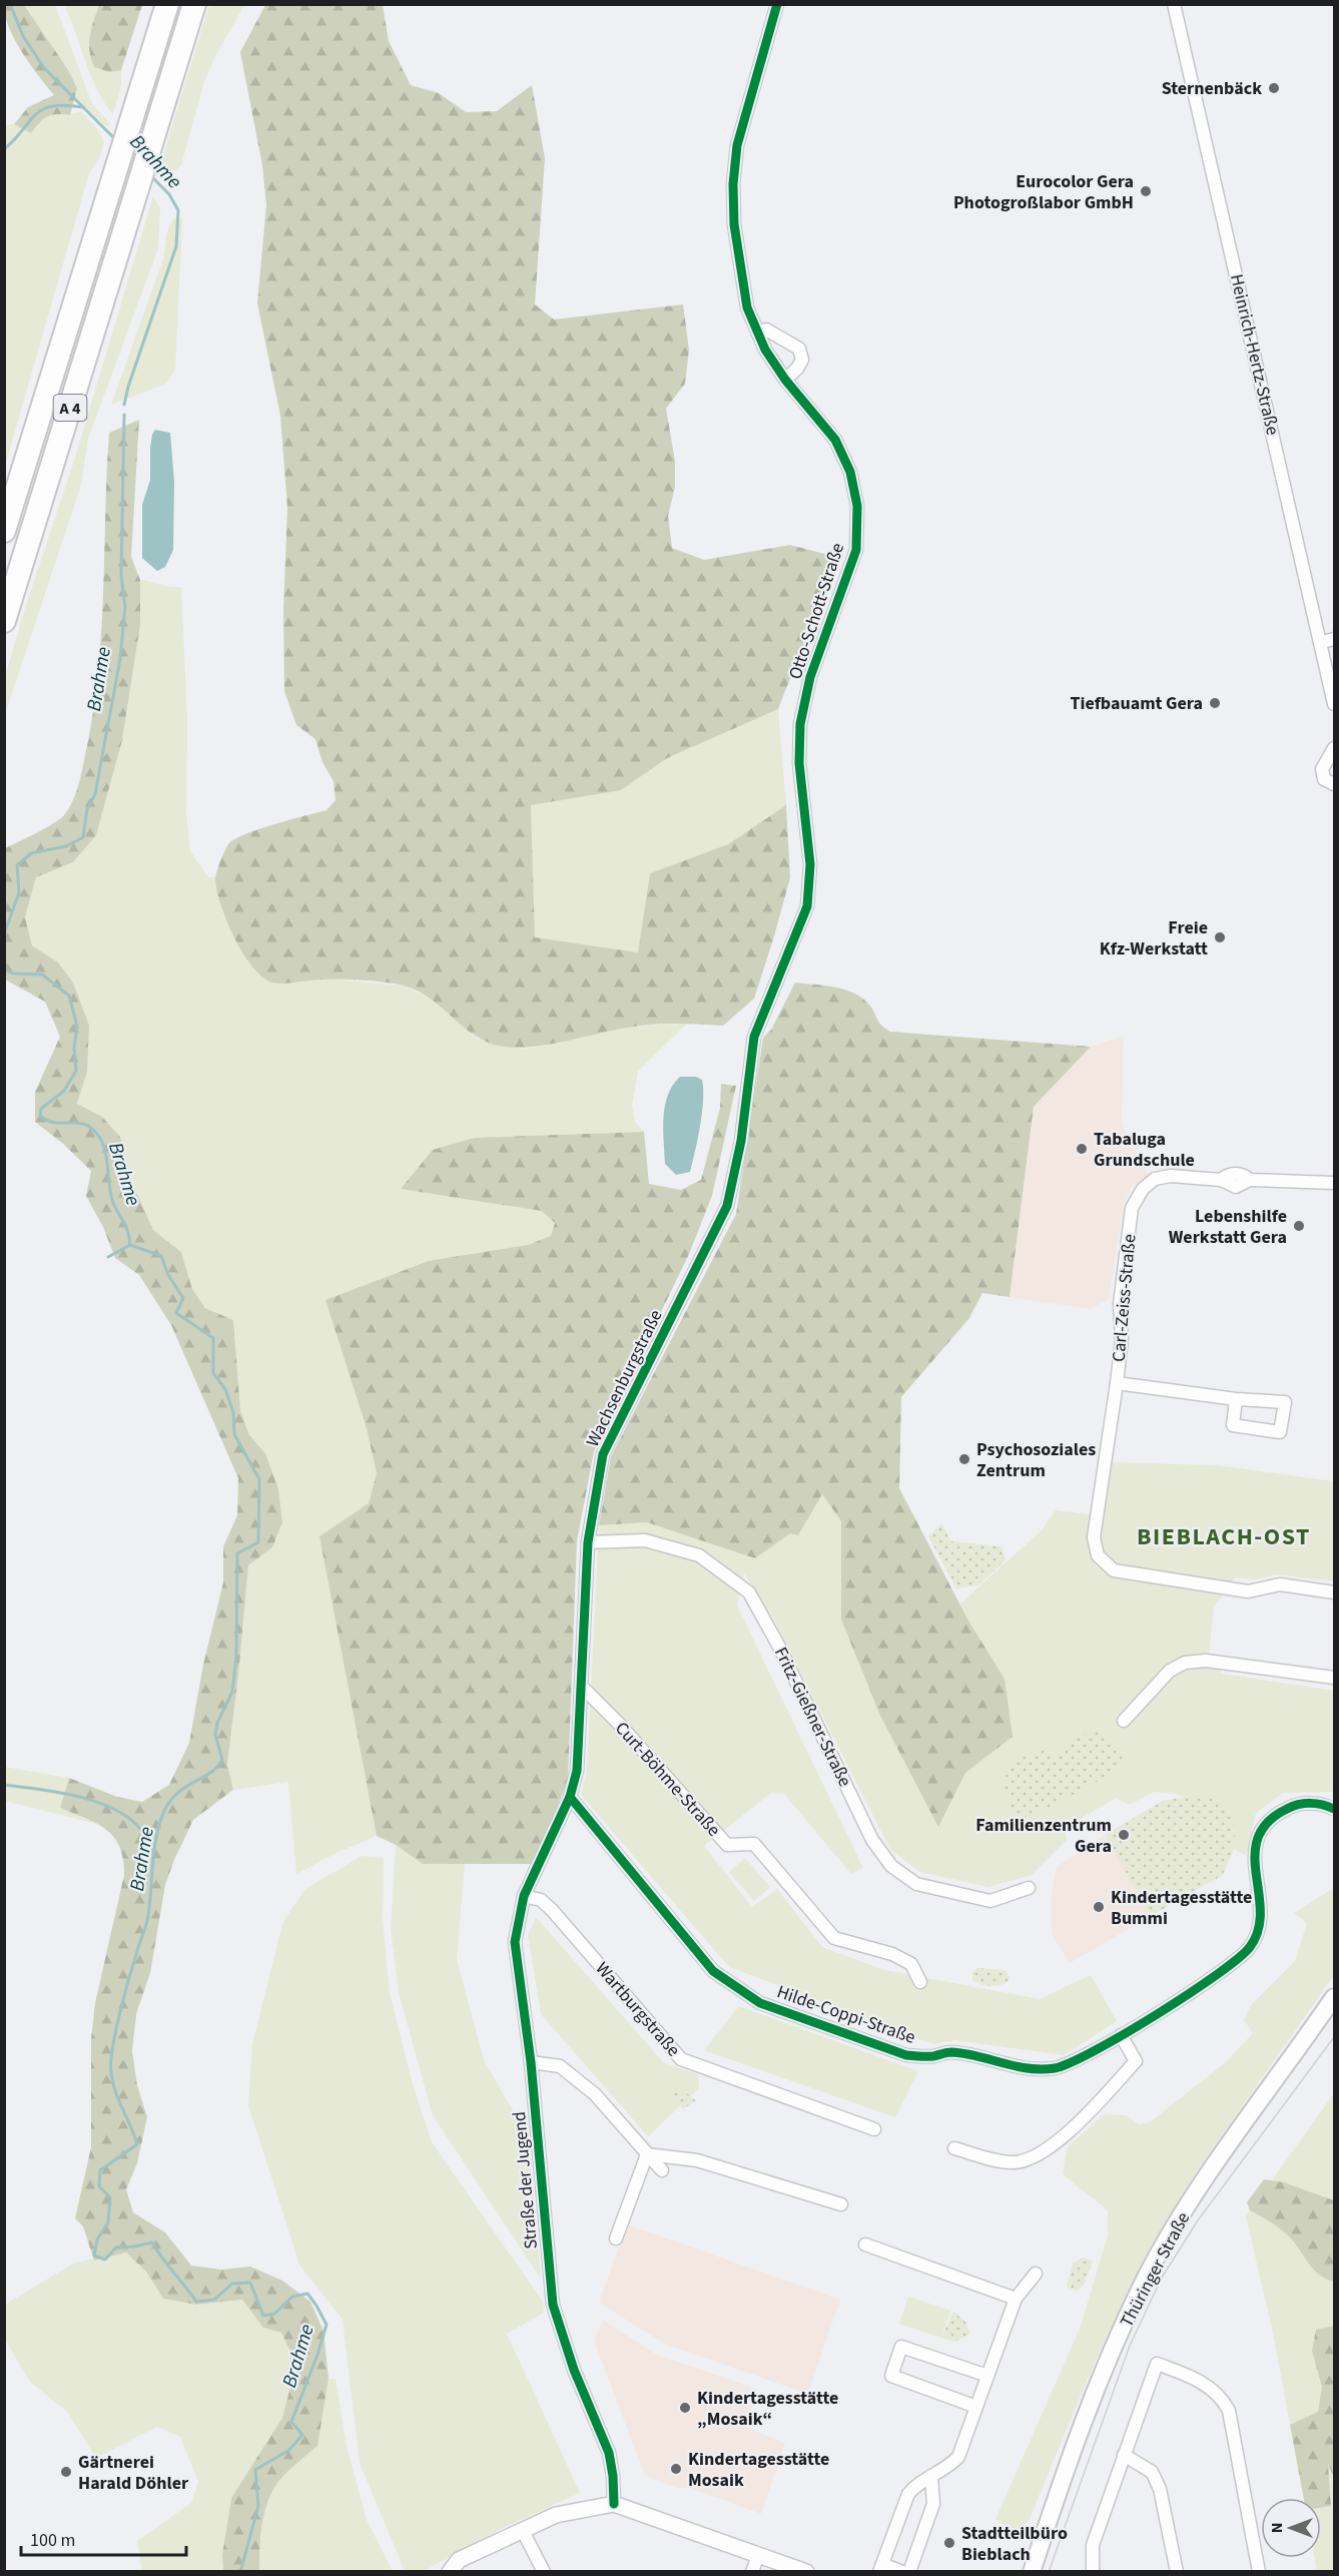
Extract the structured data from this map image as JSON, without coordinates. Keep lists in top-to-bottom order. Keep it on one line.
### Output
{"streets":{"highway":["A 4"],"main road":["Thüringer Straße"],"street":["Heinrich-Hertz-Straße","Otto-Schott-Straße","Carl-Zeiss-Straße","Wachsenburgstraße","Fritz-Gießner-Straße","Curt-Böhme-Straße","Wartburgstraße","Hilde-Coppi-Straße","Straße der Jugend"]},"crossings":[["Otto-Schott-Straße","Wachsenburgstraße"],["Wachsenburgstraße","Fritz-Gießner-Straße"],["Wachsenburgstraße","Curt-Böhme-Straße"],["Wachsenburgstraße","Hilde-Coppi-Straße"],["Wachsenburgstraße","Straße der Jugend"],["Wartburgstraße","Straße der Jugend"]],"districts":["BIEBLACH-OST"],"water":["Brahme"],"places":["Sternenbäck","Eurocolor Gera Photogroßlabor GmbH","Tiefbauamt Gera","Freie Kfz-Werkstatt","Tabaluga Grundschule","Lebenshilfe Werkstatt Gera","Psychosoziales Zentrum","Familienzentrum Gera","Kindertagesstätte Bummi","Kindertagesstätte „Mosaik“","Kindertagesstätte Mosaik","Gärtnerei Harald Döhler","Stadtteilbüro Bieblach"],"scale_bar":"100 m","north":"left"}
